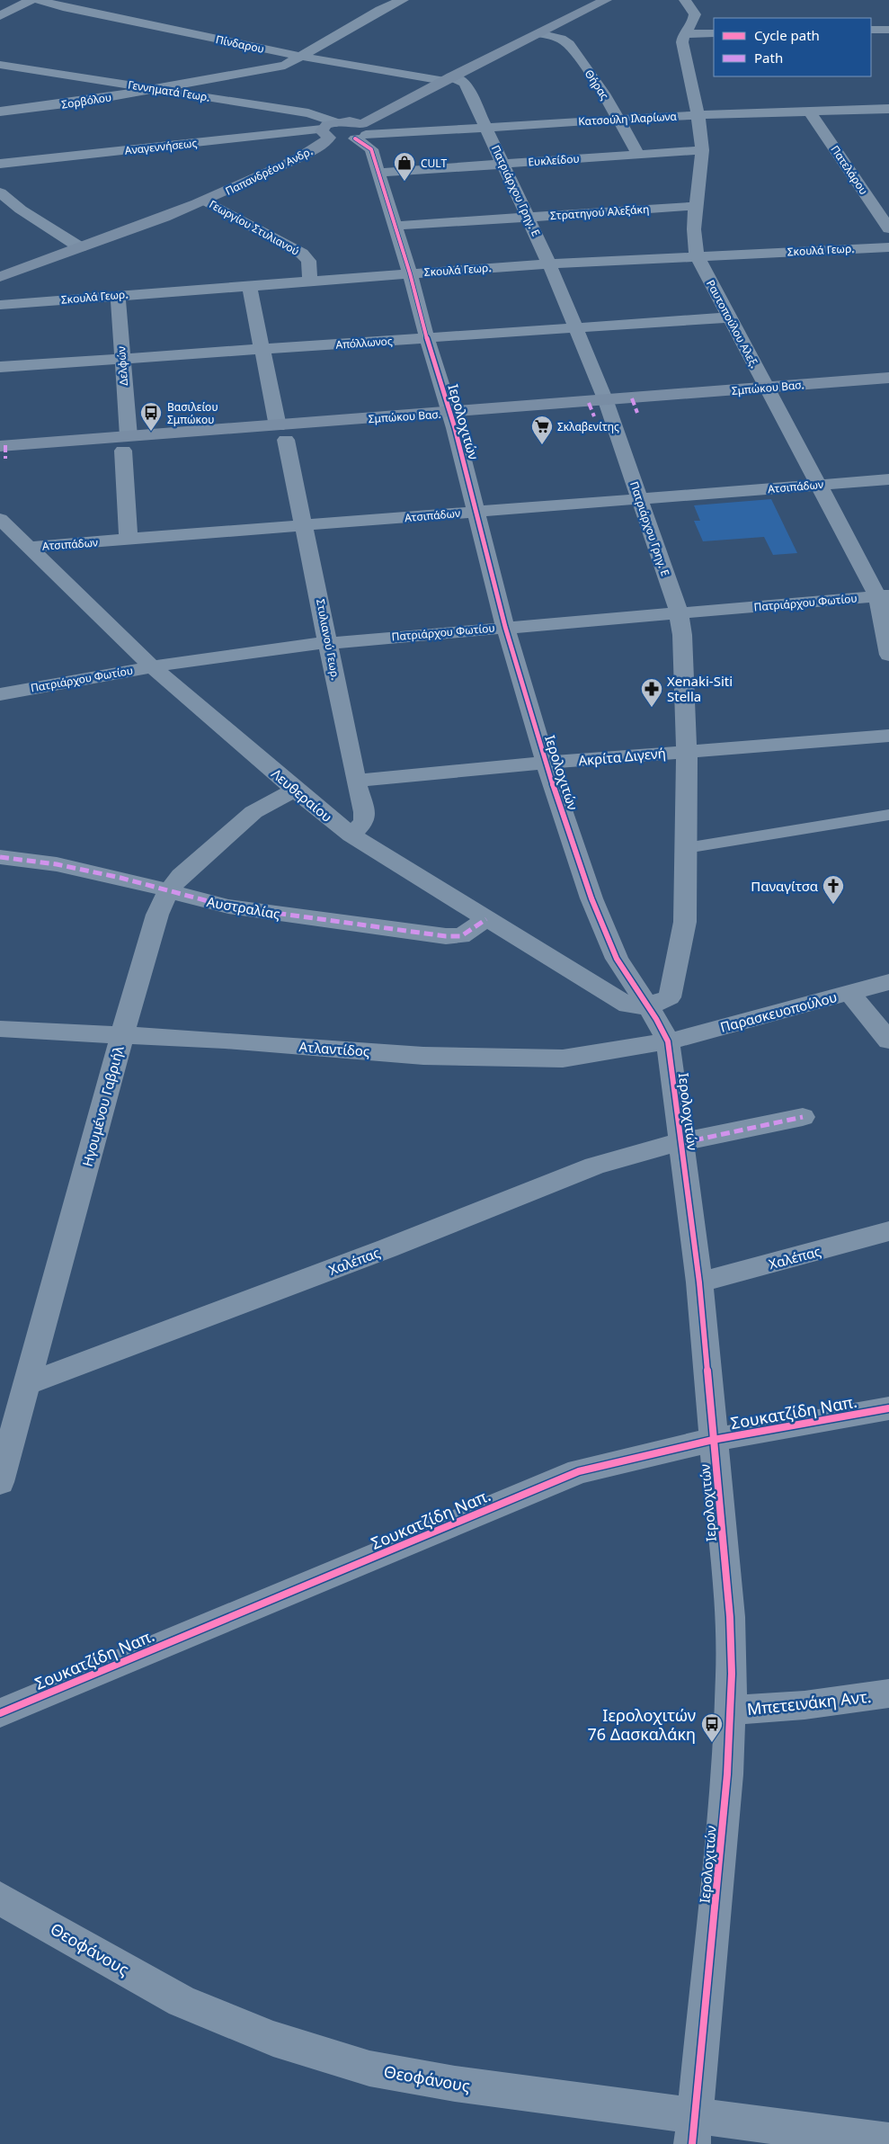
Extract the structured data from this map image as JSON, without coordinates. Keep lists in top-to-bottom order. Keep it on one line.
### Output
{"streets":{"main road":["Παπανδρέου Ανδρ.","Σμπώκου Βασ."],"street":["Πίνδαρου","Θήρας","Γεννηματά Γεωρ.","Σορβόλου","Κατσούλη Ιλαρίωνα","Αναγεννήσεως","Ευκλείδου","Πατελάρου","Πατριάρχου Γρηγ. Ε","Στρατηγού Αλεξάκη","Γεωργίου Στυλιανού","Σκουλά Γεωρ.","Ραυτοπούλου Αλεξ.","Απόλλωνος","Δελφών","Ιερολοχιτών","Ατσιπάδων","Πατριάρχου Φωτίου","Στυλιανού Γεωρ.","Ακρίτα Διγενή","Λευθεραίου","Αυστραλίας","Παρασκευοπούλου","Ατλαντίδος","Ηγουμένου Γαβριήλ","Χαλέπας","Σουκατζίδη Ναπ.","Μπετεινάκη Αντ.","Θεοφάνους"]},"crossings":[["Πίνδαρου","Σορβόλου"],["Πίνδαρου","Πατριάρχου Γρηγ. Ε"],["Θήρας","Κατσούλη Ιλαρίωνα"],["Θήρας","Ευκλείδου"],["Γεννηματά Γεωρ.","Σορβόλου"],["Γεννηματά Γεωρ.","Παπανδρέου Ανδρ."],["Κατσούλη Ιλαρίωνα","Αναγεννήσεως"],["Κατσούλη Ιλαρίωνα","Πατελάρου"],["Κατσούλη Ιλαρίωνα","Παπανδρέου Ανδρ."],["Κατσούλη Ιλαρίωνα","Πατριάρχου Γρηγ. Ε"],["Κατσούλη Ιλαρίωνα","Ραυτοπούλου Αλεξ."],["Κατσούλη Ιλαρίωνα","Ιερολοχιτών"],["Αναγεννήσεως","Παπανδρέου Ανδρ."],["Αναγεννήσεως","Ιερολοχιτών"],["Ευκλείδου","Πατριάρχου Γρηγ. Ε"],["Ευκλείδου","Ραυτοπούλου Αλεξ."],["Ευκλείδου","Ιερολοχιτών"],["Παπανδρέου Ανδρ.","Γεωργίου Στυλιανού"],["Παπανδρέου Ανδρ.","Ιερολοχιτών"],["Πατριάρχου Γρηγ. Ε","Στρατηγού Αλεξάκη"],["Πατριάρχου Γρηγ. Ε","Σκουλά Γεωρ."],["Πατριάρχου Γρηγ. Ε","Απόλλωνος"],["Πατριάρχου Γρηγ. Ε","Σμπώκου Βασ."],["Πατριάρχου Γρηγ. Ε","Ιερολοχιτών"],["Πατριάρχου Γρηγ. Ε","Ατσιπάδων"],["Πατριάρχου Γρηγ. Ε","Πατριάρχου Φωτίου"],["Πατριάρχου Γρηγ. Ε","Ακρίτα Διγενή"],["Πατριάρχου Γρηγ. Ε","Λευθεραίου"],["Στρατηγού Αλεξάκη","Ραυτοπούλου Αλεξ."],["Στρατηγού Αλεξάκη","Ιερολοχιτών"],["Γεωργίου Στυλιανού","Σκουλά Γεωρ."],["Σκουλά Γεωρ.","Ραυτοπούλου Αλεξ."],["Σκουλά Γεωρ.","Δελφών"],["Σκουλά Γεωρ.","Ιερολοχιτών"],["Σκουλά Γεωρ.","Στυλιανού Γεωρ."],["Ραυτοπούλου Αλεξ.","Απόλλωνος"],["Ραυτοπούλου Αλεξ.","Σμπώκου Βασ."],["Ραυτοπούλου Αλεξ.","Ατσιπάδων"],["Ραυτοπούλου Αλεξ.","Πατριάρχου Φωτίου"],["Απόλλωνος","Δελφών"],["Απόλλωνος","Ιερολοχιτών"],["Απόλλωνος","Στυλιανού Γεωρ."],["Δελφών","Σμπώκου Βασ."],["Δελφών","Ατσιπάδων"],["Σμπώκου Βασ.","Ιερολοχιτών"],["Σμπώκου Βασ.","Στυλιανού Γεωρ."],["Ιερολοχιτών","Ατσιπάδων"],["Ιερολοχιτών","Πατριάρχου Φωτίου"],["Ιερολοχιτών","Ακρίτα Διγενή"],["Ιερολοχιτών","Λευθεραίου"],["Ιερολοχιτών","Παρασκευοπούλου"],["Ιερολοχιτών","Ατλαντίδος"],["Ιερολοχιτών","Χαλέπας"],["Ιερολοχιτών","Σουκατζίδη Ναπ."],["Ιερολοχιτών","Μπετεινάκη Αντ."],["Ιερολοχιτών","Θεοφάνους"],["Ατσιπάδων","Στυλιανού Γεωρ."],["Ατσιπάδων","Λευθεραίου"],["Πατριάρχου Φωτίου","Στυλιανού Γεωρ."],["Πατριάρχου Φωτίου","Λευθεραίου"],["Στυλιανού Γεωρ.","Ακρίτα Διγενή"],["Στυλιανού Γεωρ.","Λευθεραίου"],["Λευθεραίου","Αυστραλίας"],["Λευθεραίου","Ηγουμένου Γαβριήλ"],["Αυστραλίας","Ηγουμένου Γαβριήλ"],["Παρασκευοπούλου","Ατλαντίδος"],["Ατλαντίδος","Ηγουμένου Γαβριήλ"],["Ηγουμένου Γαβριήλ","Χαλέπας"]],"places":{"shop":["CULT"],"bus stop":["Βασιλείου Σμπώκου","Ιερολοχιτών 76 Δασκαλάκη"],"supermarket":["Σκλαβενίτης"],"pharmacy":["Xenaki-Siti Stella"],"church":["Παναγίτσα"]},"legend":["Cycle path","Path"]}
